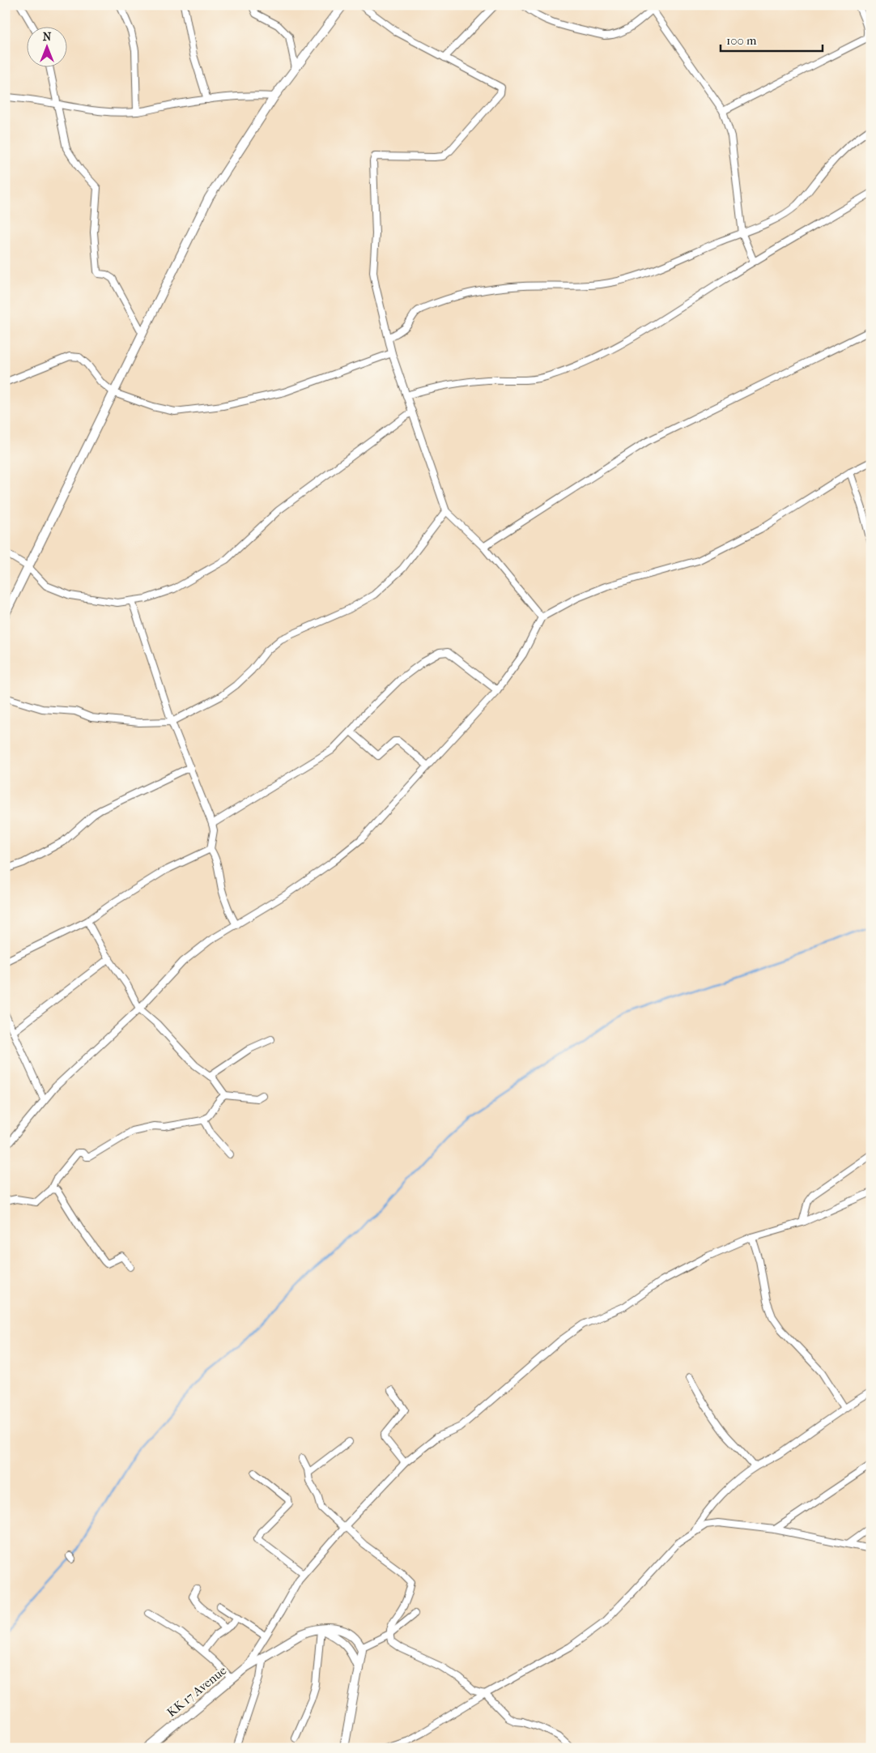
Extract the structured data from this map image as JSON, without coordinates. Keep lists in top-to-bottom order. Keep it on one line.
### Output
{"streets":{"street":["KK 17 Avenue"]},"scale_bar":"100 m","north":"top"}
